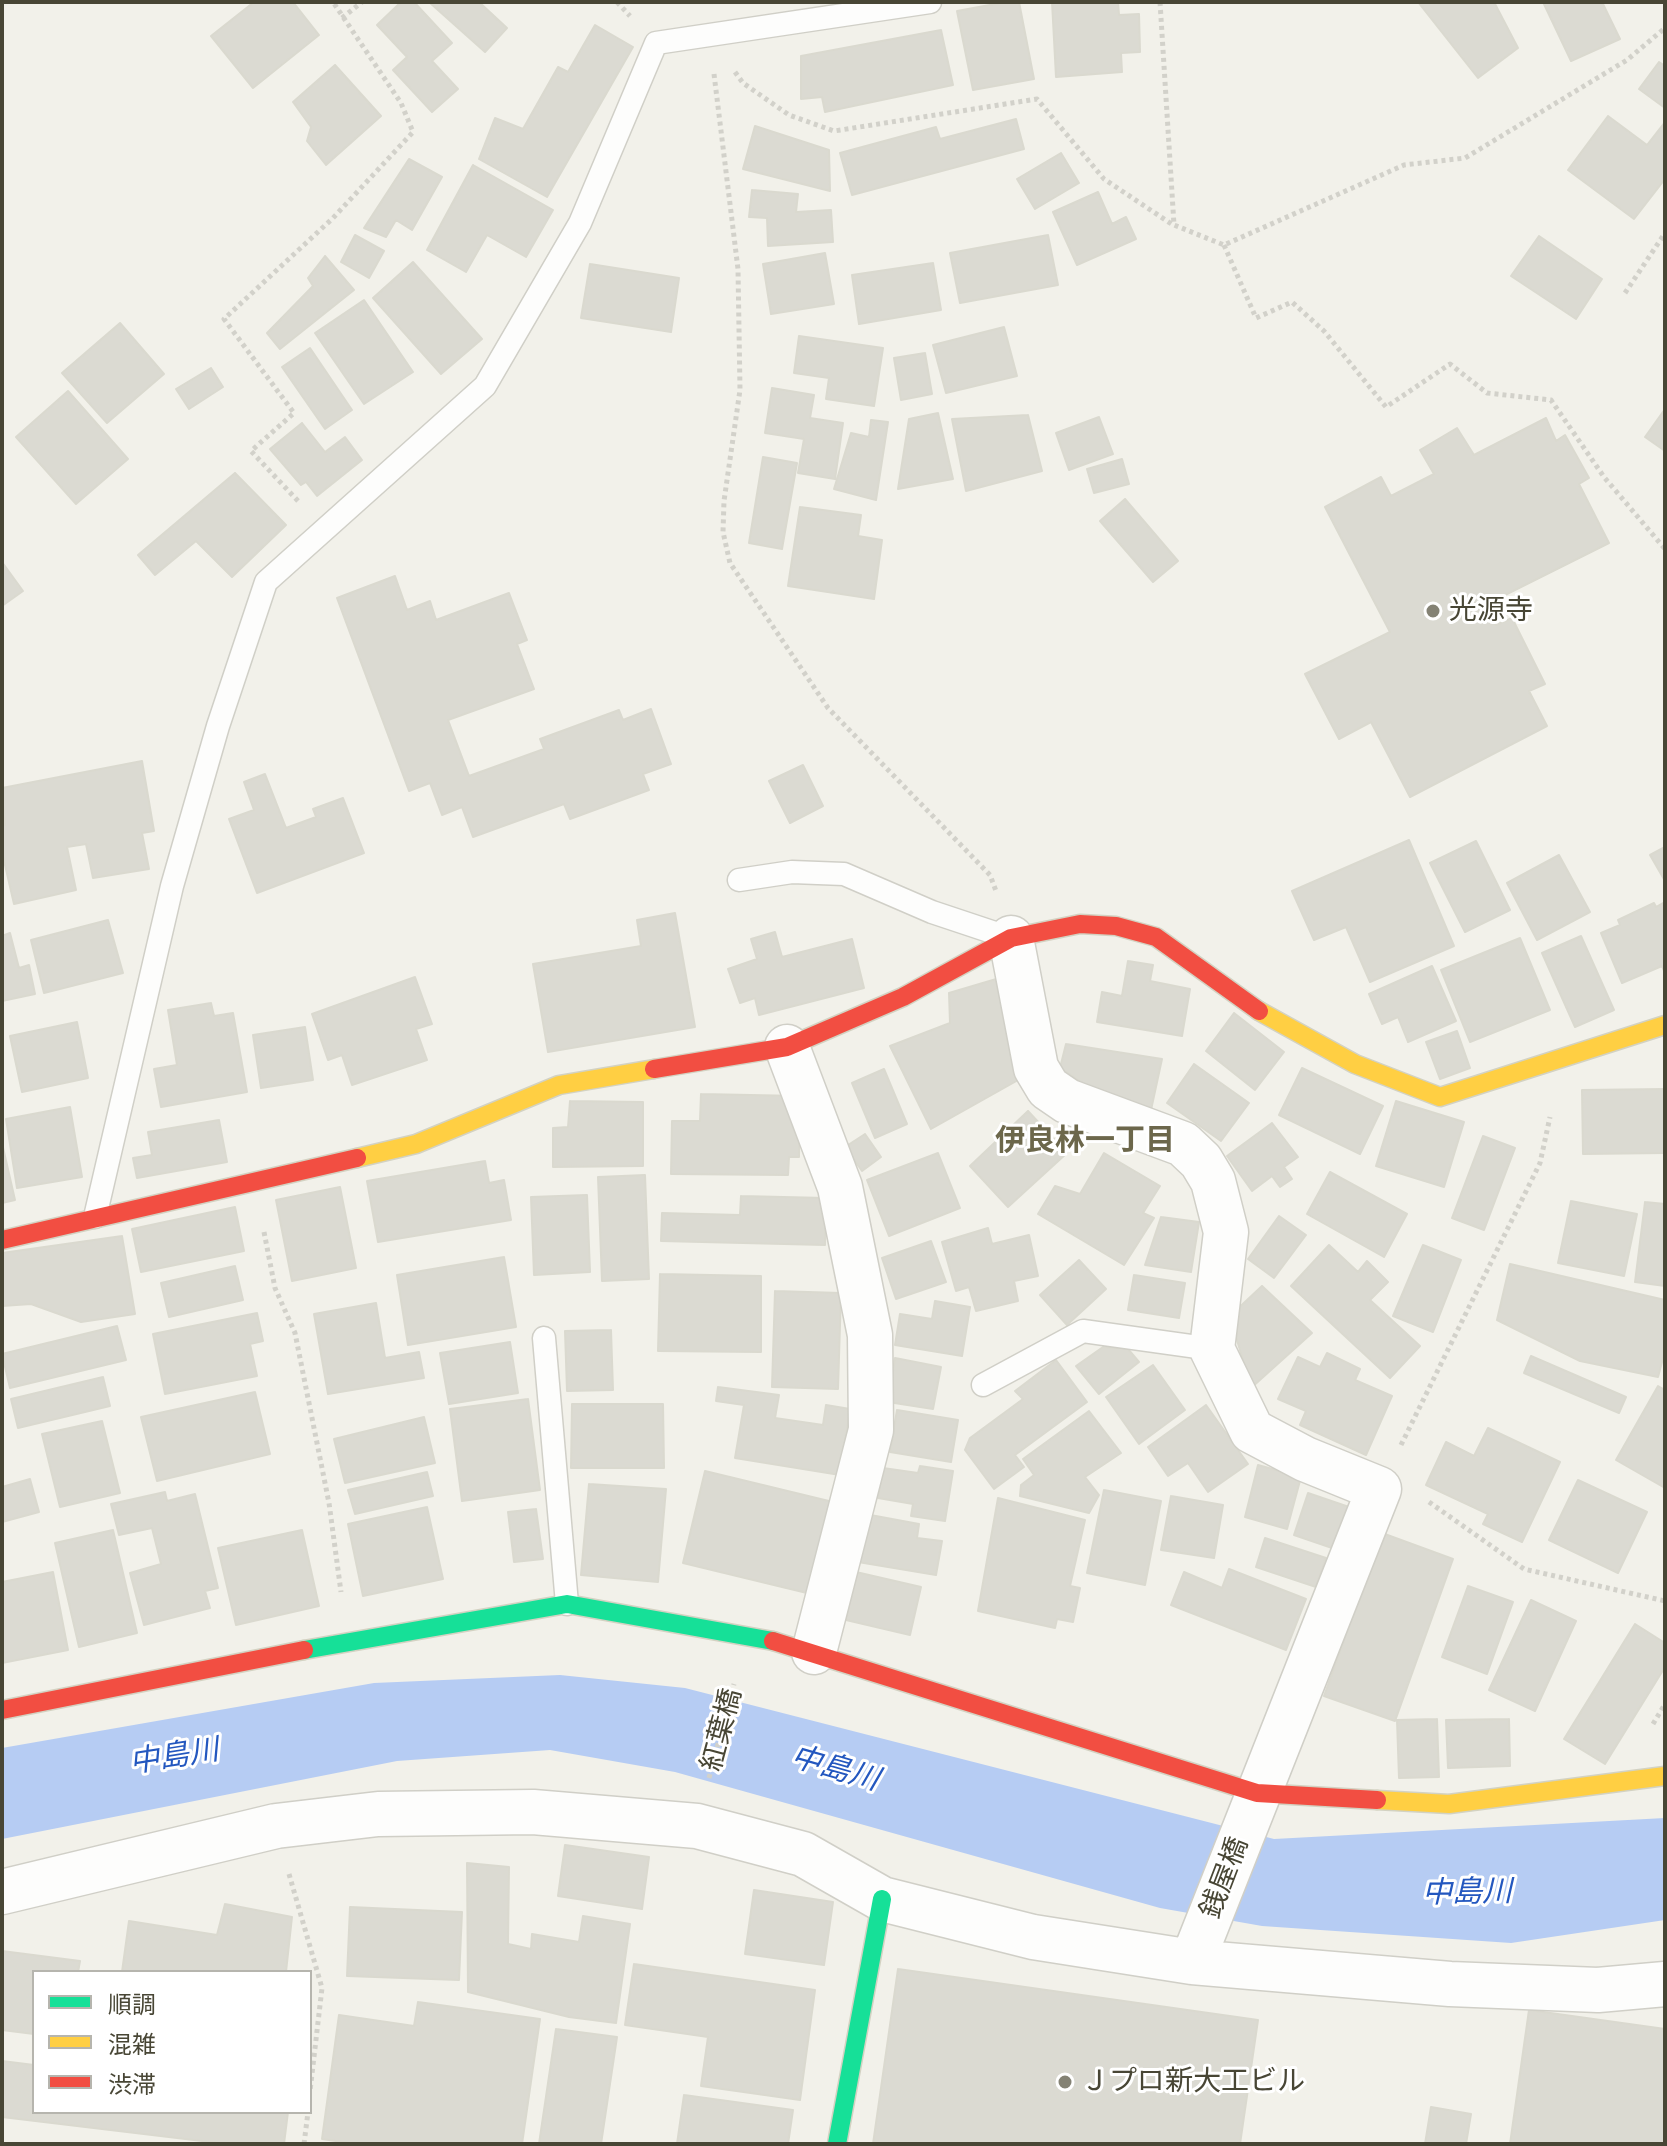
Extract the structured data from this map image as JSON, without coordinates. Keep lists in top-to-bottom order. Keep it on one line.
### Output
{"streets":{"street":["銭屋橋"],"path":["紅葉橋"]},"districts":["伊良林一丁目"],"water":["中島川"],"places":["光源寺","Ｊプロ新大工ビル"],"legend":["順調","混雑","渋滞"]}
